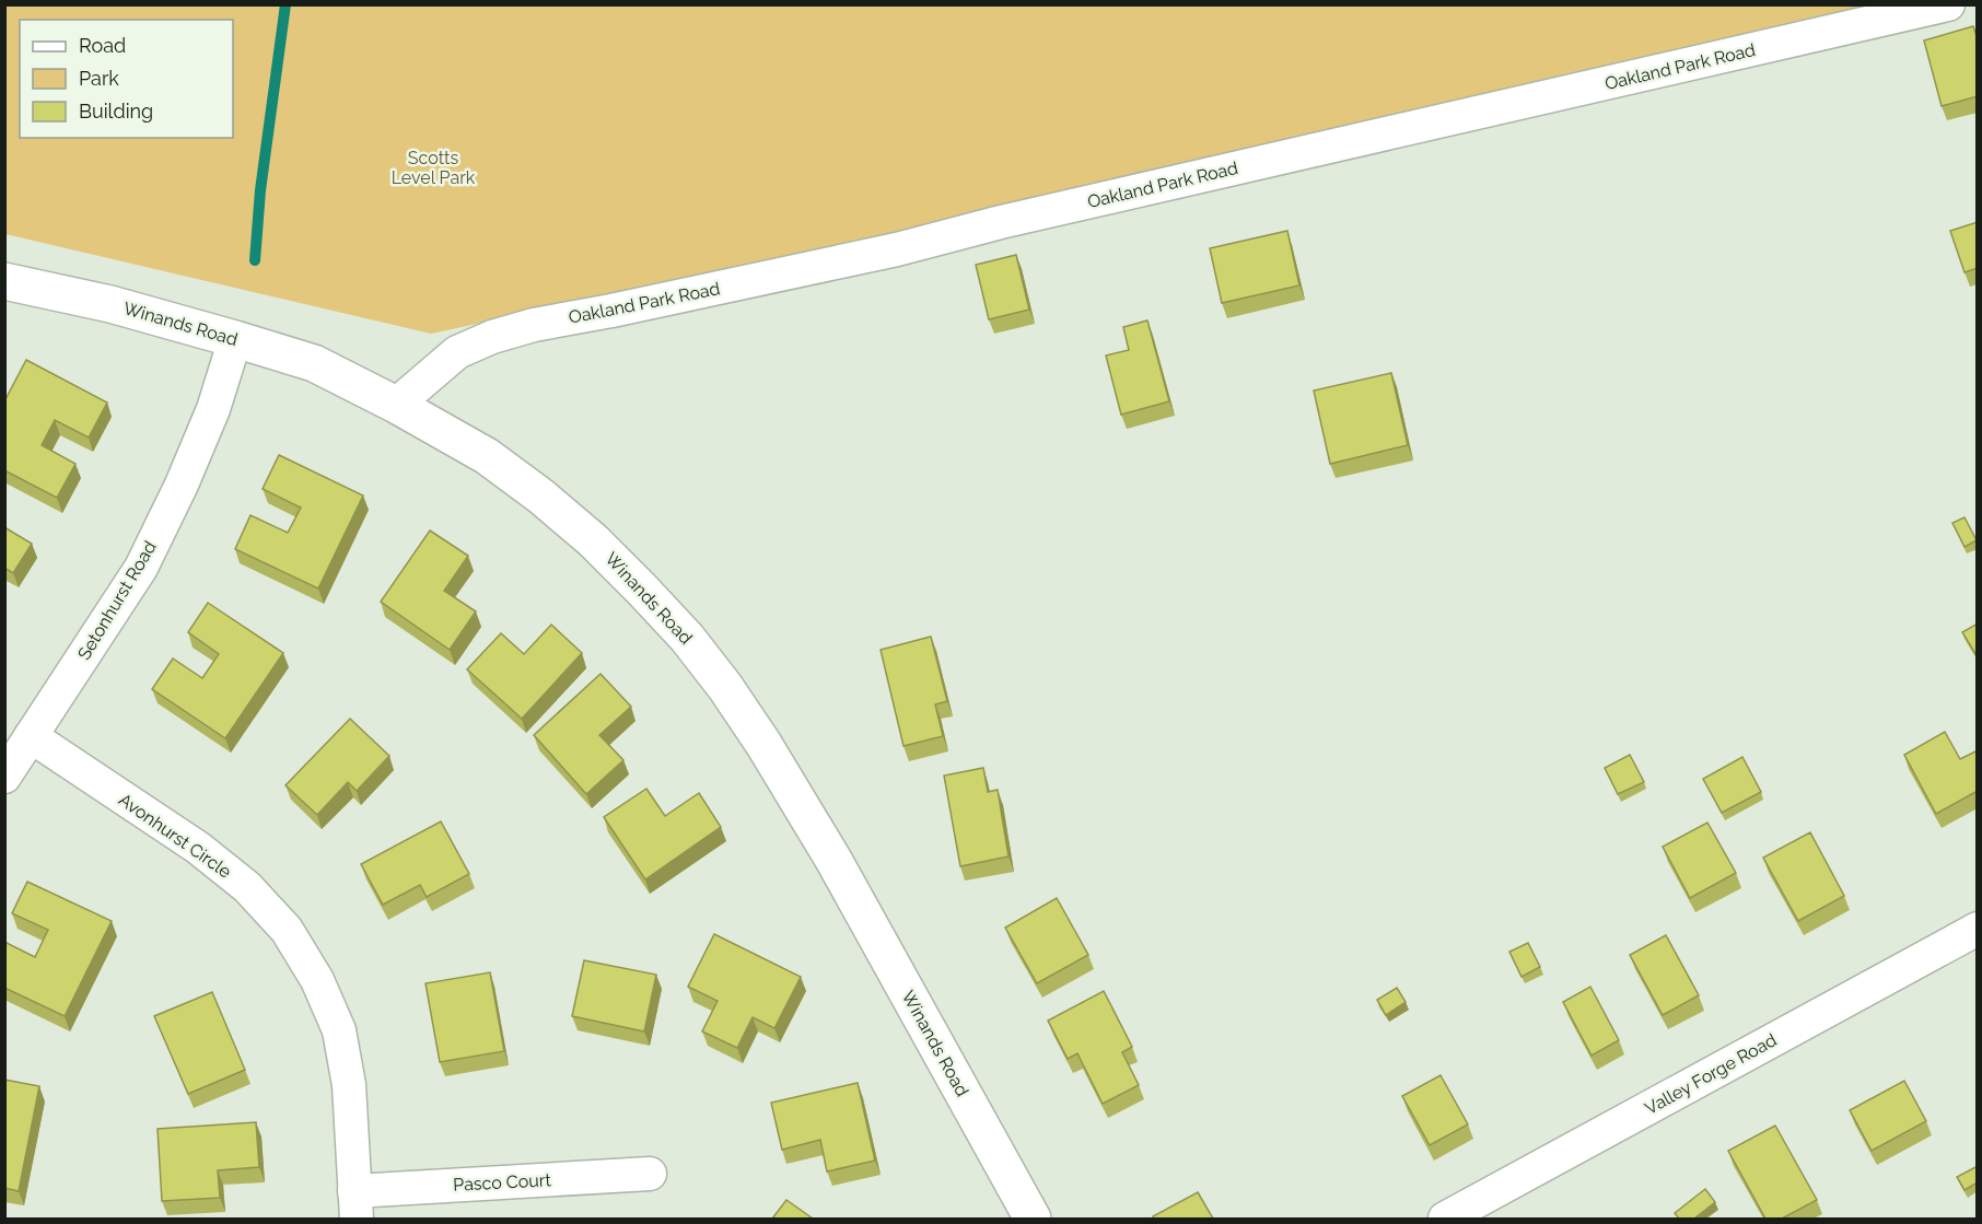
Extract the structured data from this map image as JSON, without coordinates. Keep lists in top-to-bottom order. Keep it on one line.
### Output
{"streets":{"street":["Oakland Park Road","Winands Road","Setonhurst Road","Avonhurst Circle","Valley Forge Road","Pasco Court"]},"crossings":[["Oakland Park Road","Winands Road"],["Winands Road","Setonhurst Road"],["Setonhurst Road","Avonhurst Circle"],["Avonhurst Circle","Pasco Court"]],"parks":["Scotts Level Park"],"legend":["Road","Park","Building"]}
